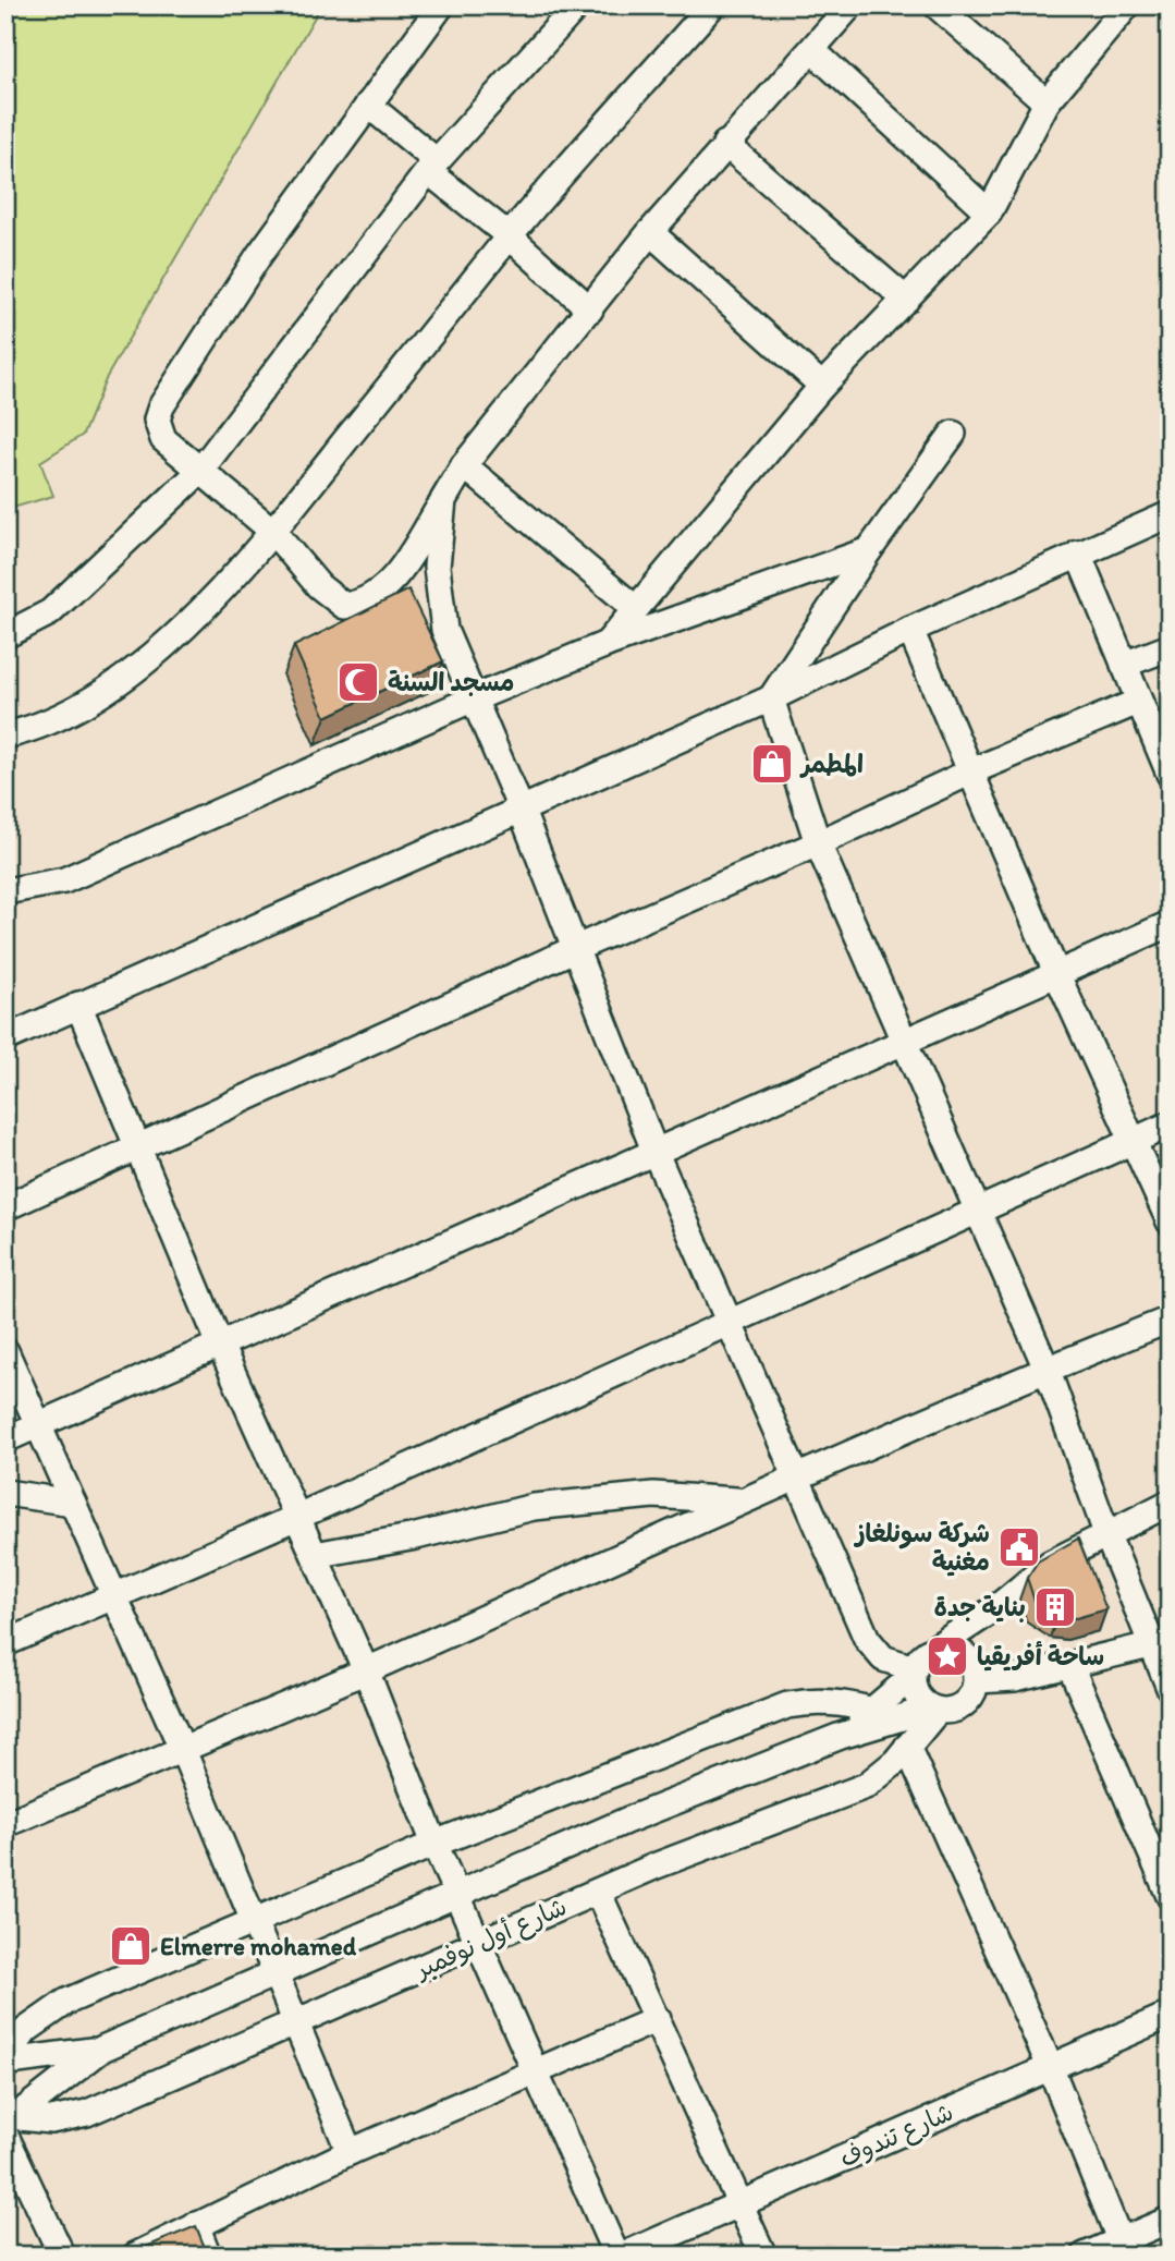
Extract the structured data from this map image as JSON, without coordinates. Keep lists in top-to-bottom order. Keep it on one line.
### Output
{"streets":{"street":["شارع أول نوفمبر","شارع تندوف"]},"places":{"mosque":["مسجد السنة"],"shop":["المطمر","Elmerre mohamed"],"public building":["شركة سونلغاز مغنية"],"building":["بناية جدة"],"place":["ساحة أفريقيا"]}}
